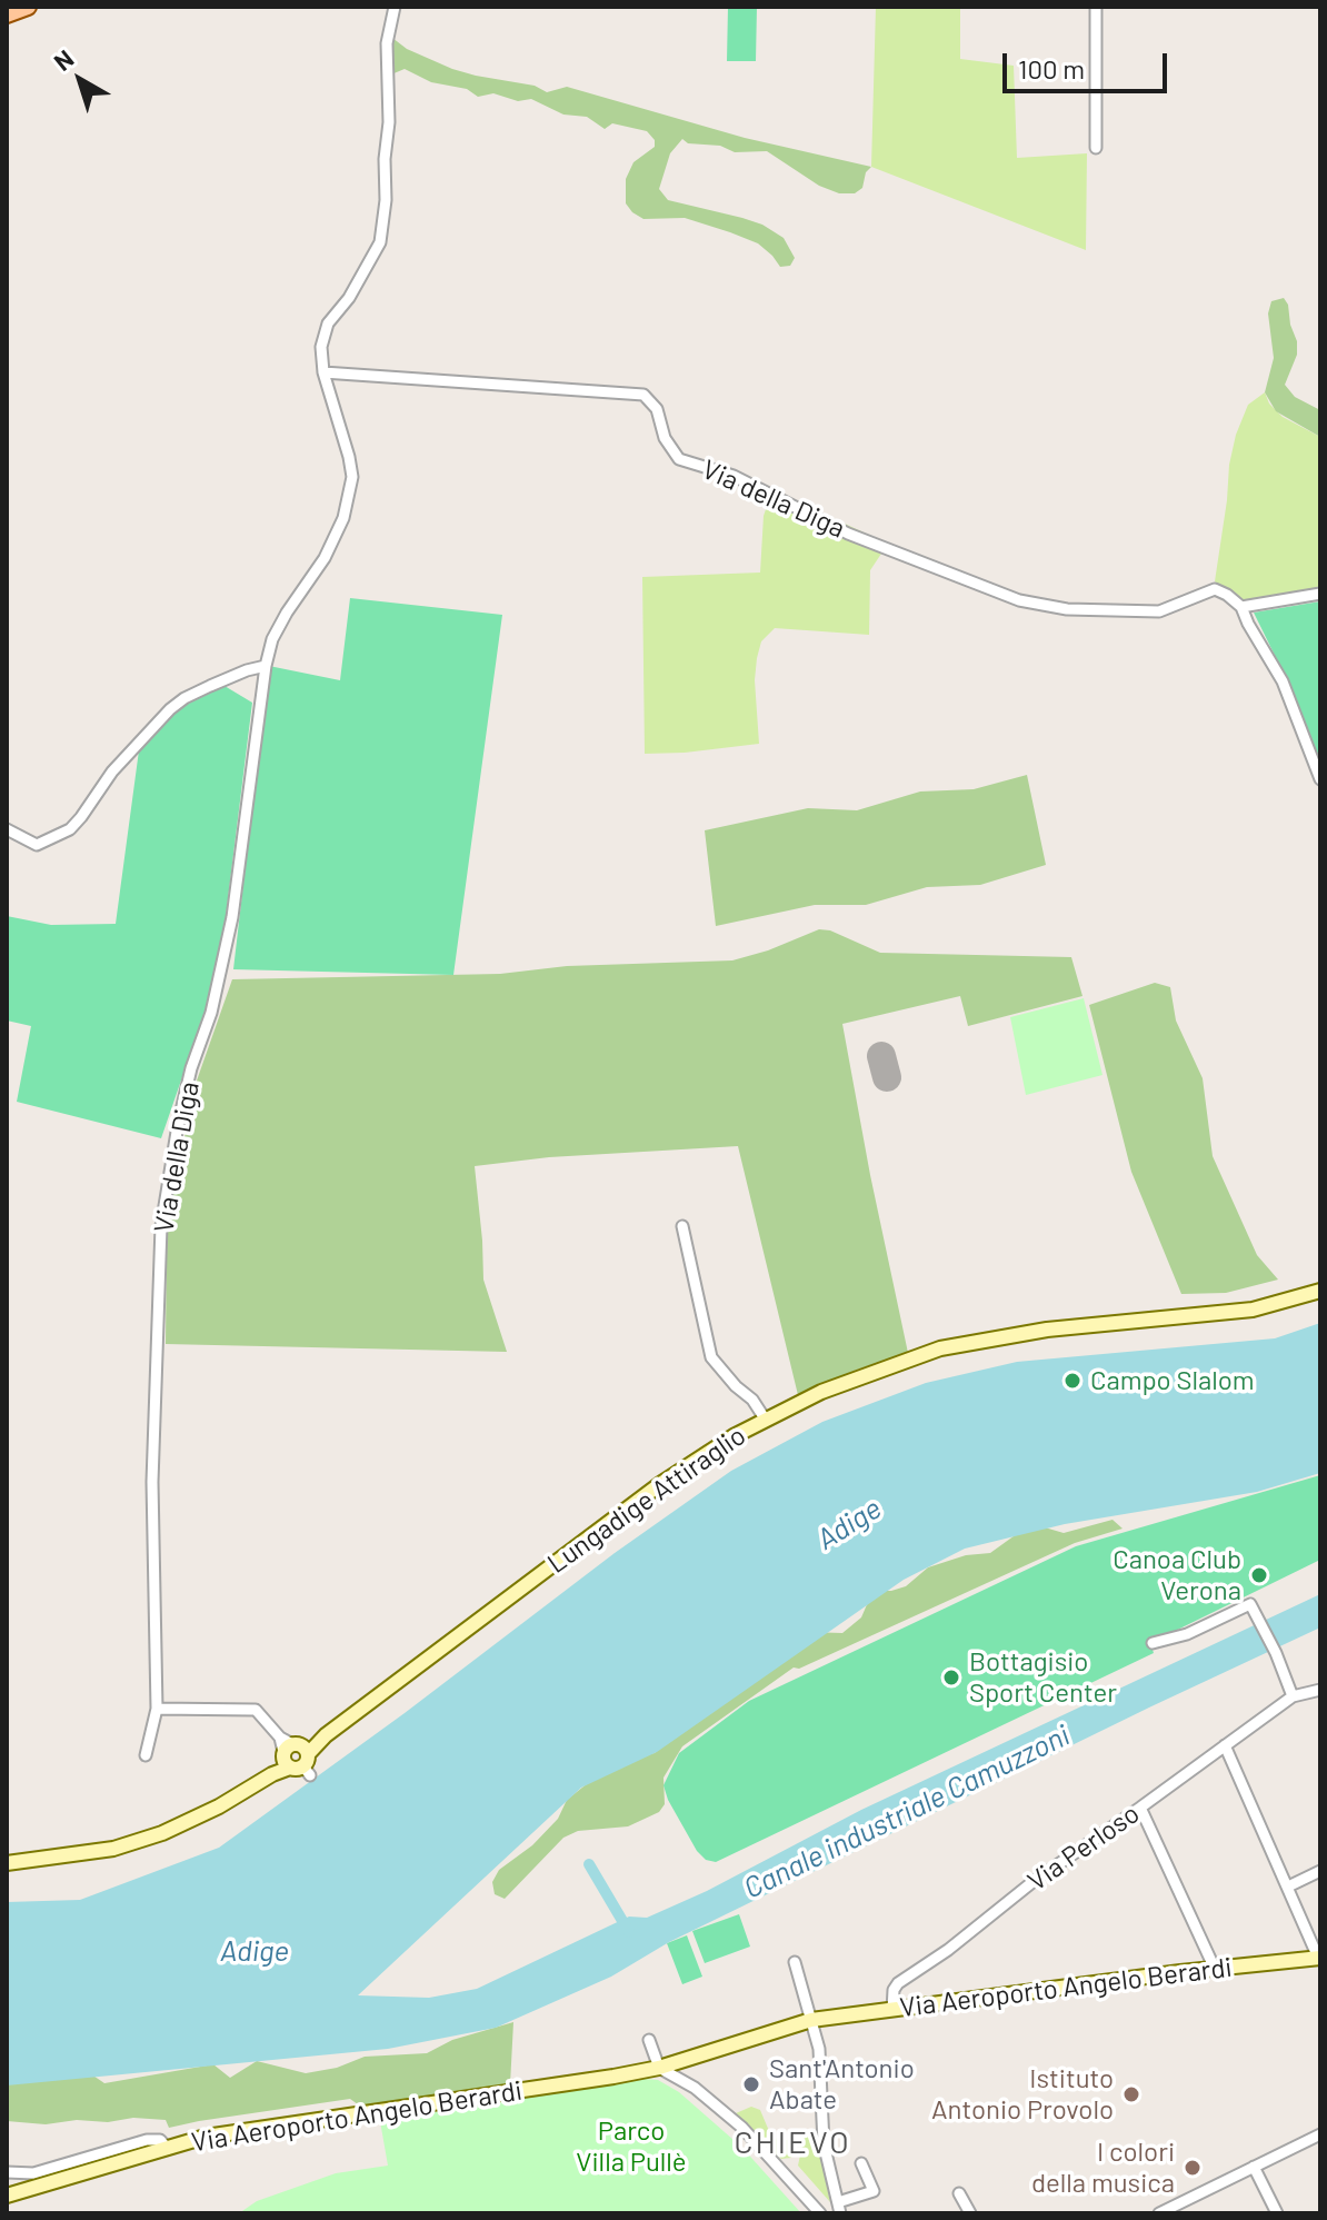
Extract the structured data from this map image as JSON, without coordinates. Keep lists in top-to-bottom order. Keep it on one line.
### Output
{"streets":{"street":["Via della Diga","Lungadige Attiraglio","Via Perloso","Via Aeroporto Angelo Berardi"]},"crossings":[["Via Perloso","Via Aeroporto Angelo Berardi"]],"districts":["CHIEVO"],"water":["Adige","Canale industriale Camuzzoni"],"parks":["Parco Villa Pullè"],"places":["Campo Slalom","Canoa Club Verona","Bottagisio Sport Center","Sant'Antonio Abate","Istituto Antonio Provolo","I colori della musica"],"scale_bar":"100 m","north":"top left"}
